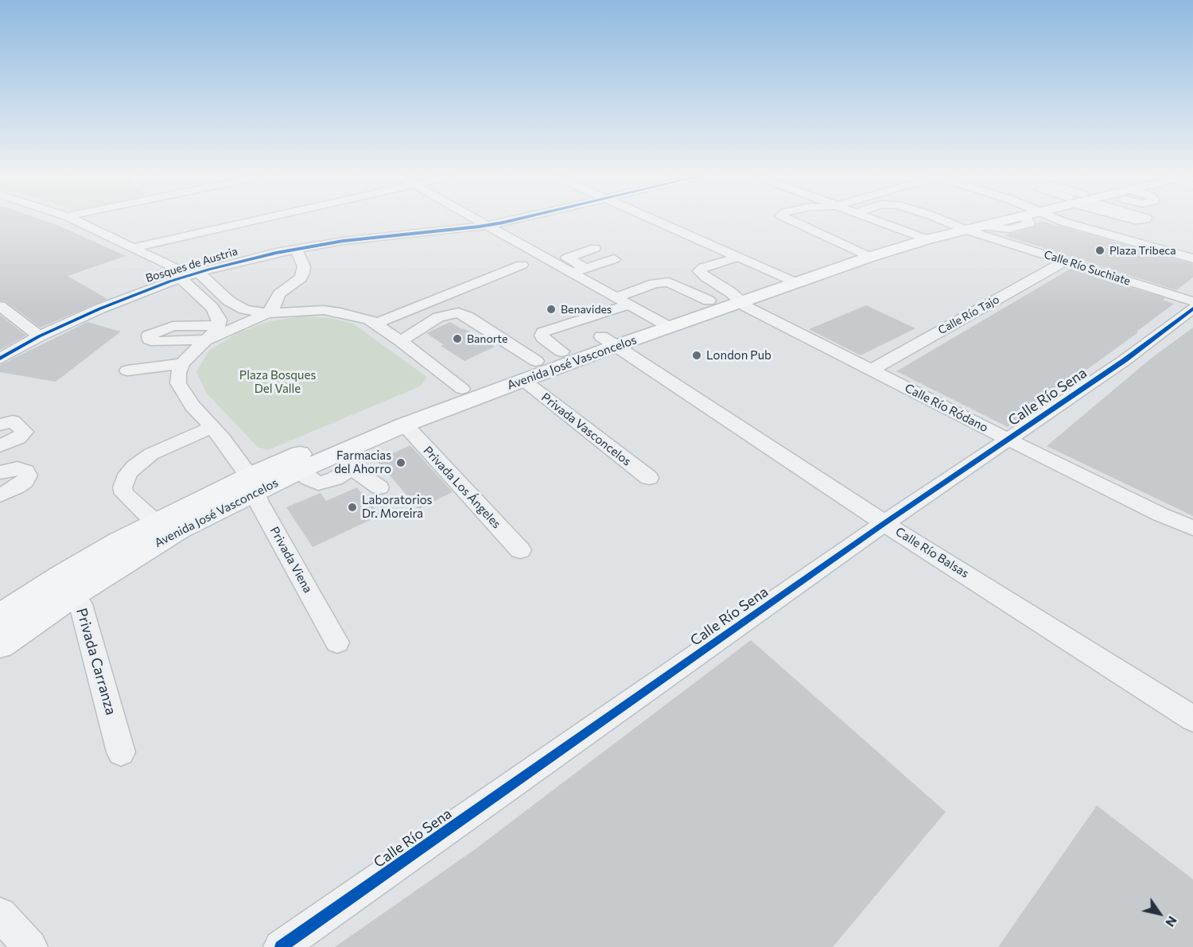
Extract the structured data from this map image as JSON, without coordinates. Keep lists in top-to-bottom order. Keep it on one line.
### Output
{"streets":{"main road":["Avenida José Vasconcelos"],"street":["Bosques de Austria","Calle Río Suchiate","Calle Río Tajo","Calle Río Sena","Calle Río Ródano","Privada Vasconcelos","Privada Los Ángeles","Calle Río Balsas","Privada Viena","Privada Carranza"]},"crossings":[["Calle Río Suchiate","Calle Río Tajo"],["Calle Río Suchiate","Avenida José Vasconcelos"],["Calle Río Tajo","Calle Río Ródano"],["Avenida José Vasconcelos","Calle Río Ródano"],["Avenida José Vasconcelos","Privada Vasconcelos"],["Avenida José Vasconcelos","Privada Los Ángeles"],["Avenida José Vasconcelos","Calle Río Balsas"],["Avenida José Vasconcelos","Privada Viena"],["Avenida José Vasconcelos","Privada Carranza"],["Calle Río Sena","Calle Río Ródano"],["Calle Río Sena","Calle Río Balsas"]],"parks":["Plaza Bosques Del Valle"],"places":["Plaza Tribeca","Benavides","Banorte","London Pub","Farmacias del Ahorro","Laboratorios Dr. Moreira"],"north":"bottom right"}
